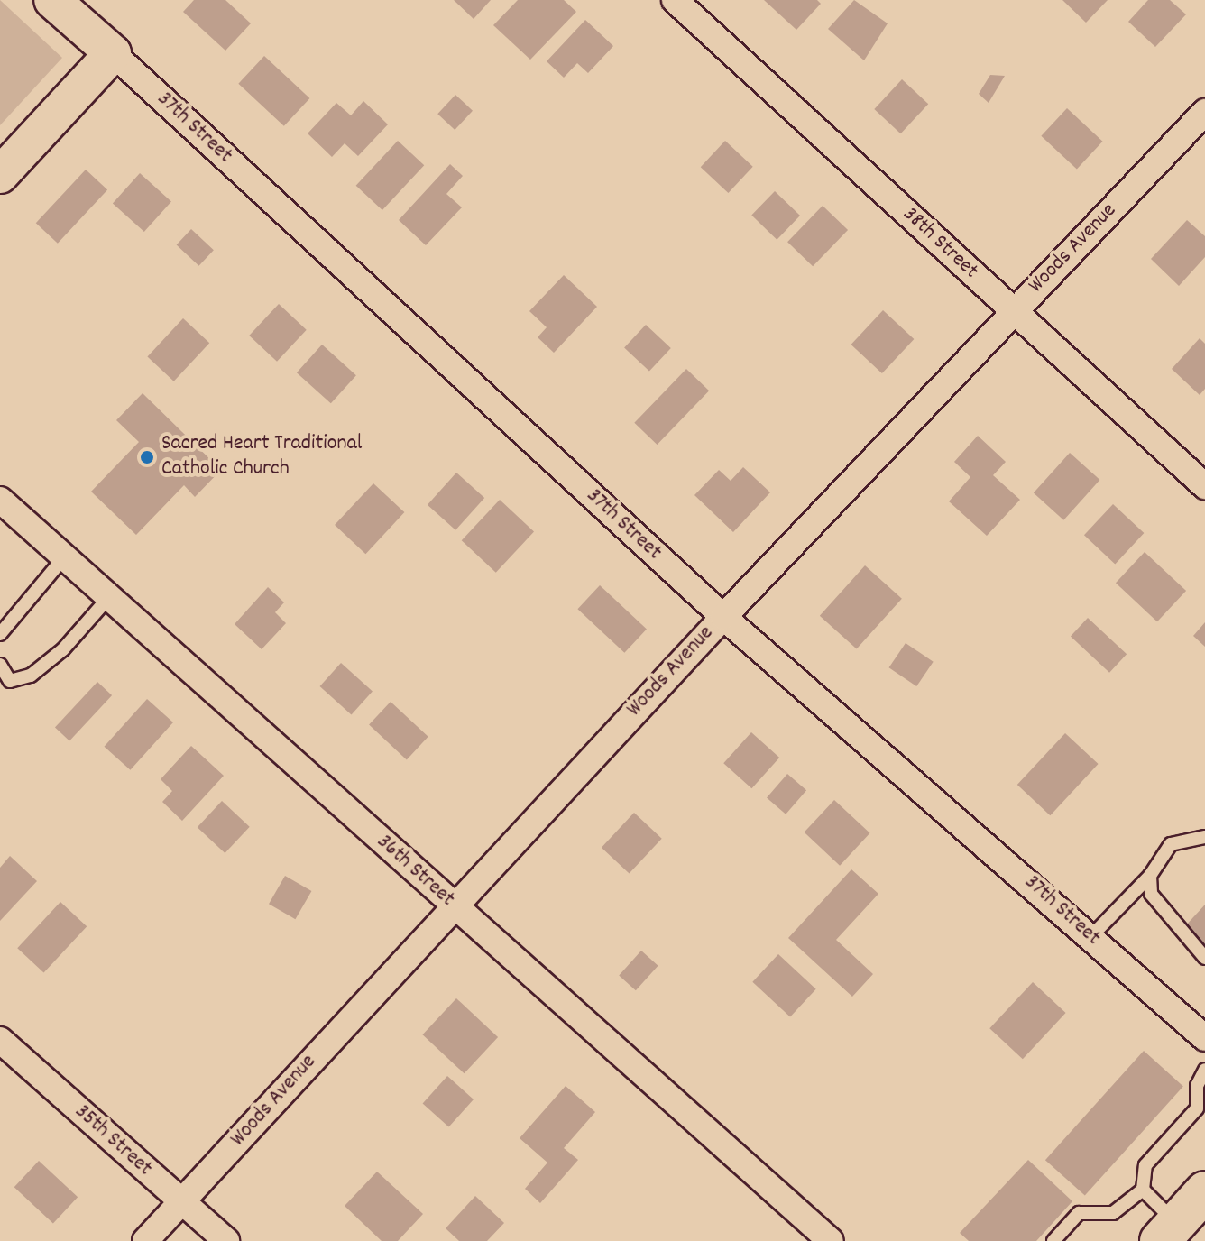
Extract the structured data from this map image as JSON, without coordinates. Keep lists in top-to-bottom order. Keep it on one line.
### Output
{"streets":{"street":["37th Street","38th Street","Woods Avenue","36th Street","35th Street"]},"crossings":[["37th Street","Woods Avenue"],["38th Street","Woods Avenue"],["Woods Avenue","36th Street"],["Woods Avenue","35th Street"]],"places":["Sacred Heart Traditional Catholic Church"]}
